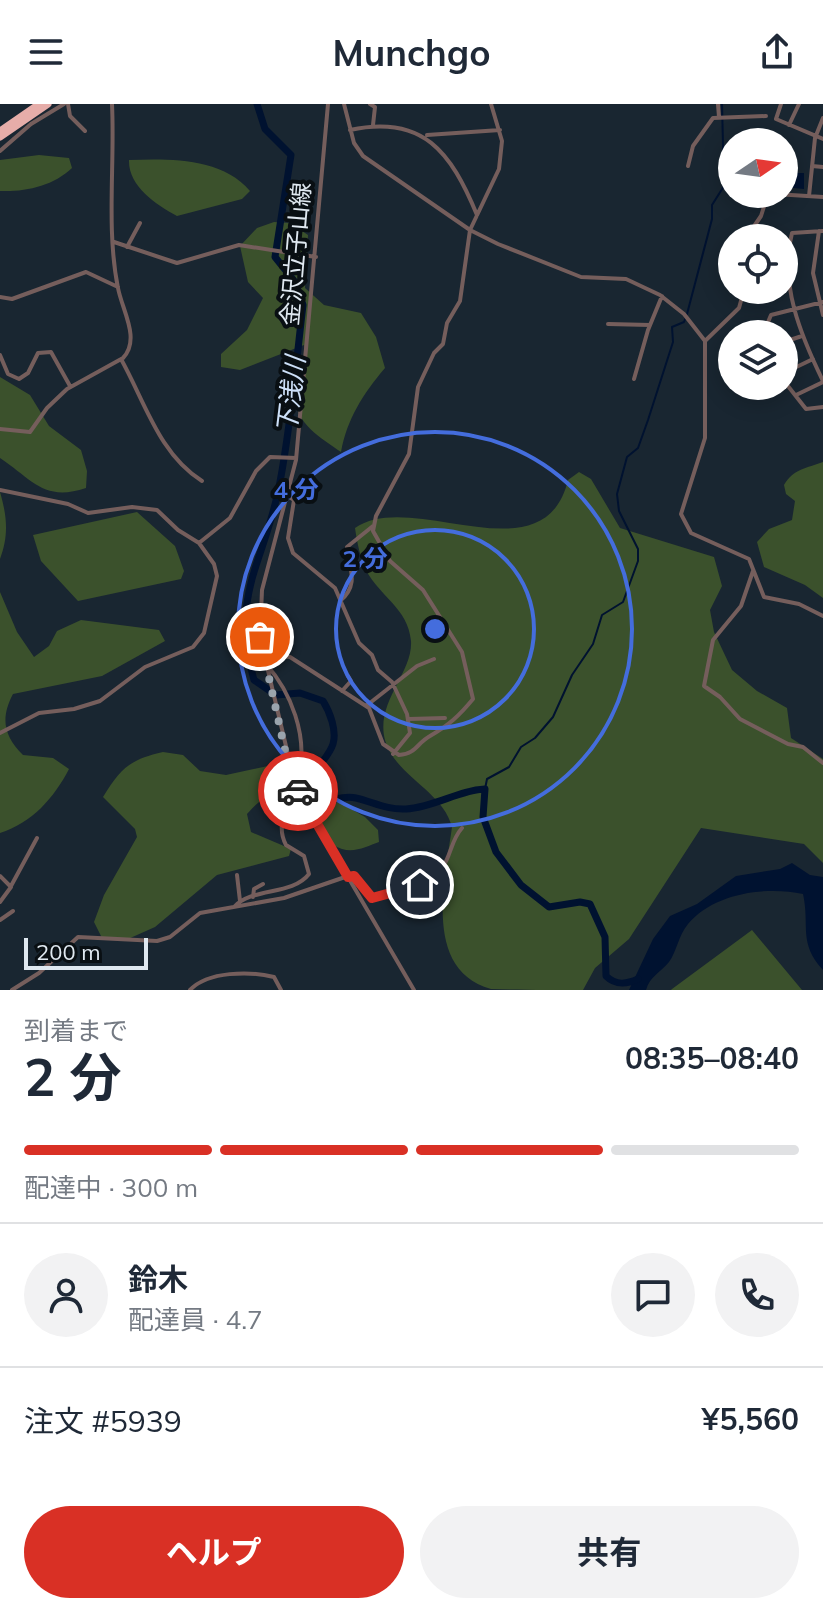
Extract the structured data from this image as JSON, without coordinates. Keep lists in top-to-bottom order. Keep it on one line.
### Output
{"streets":{"street":["金沢立子山線"]},"water":["下浅川"],"scale_bar":"200 m","north":"right","page":{"header":"Munchgo","scale":"200 m","heading":["2 分","到着まで","08:35–08:40"],"panel":["鈴木","配達員 · 4.7","注文 #5939","¥5,560"],"bar":"配達中 · 300 m","buttons":["ヘルプ","共有"]},"rings":["4 分","2 分"]}
